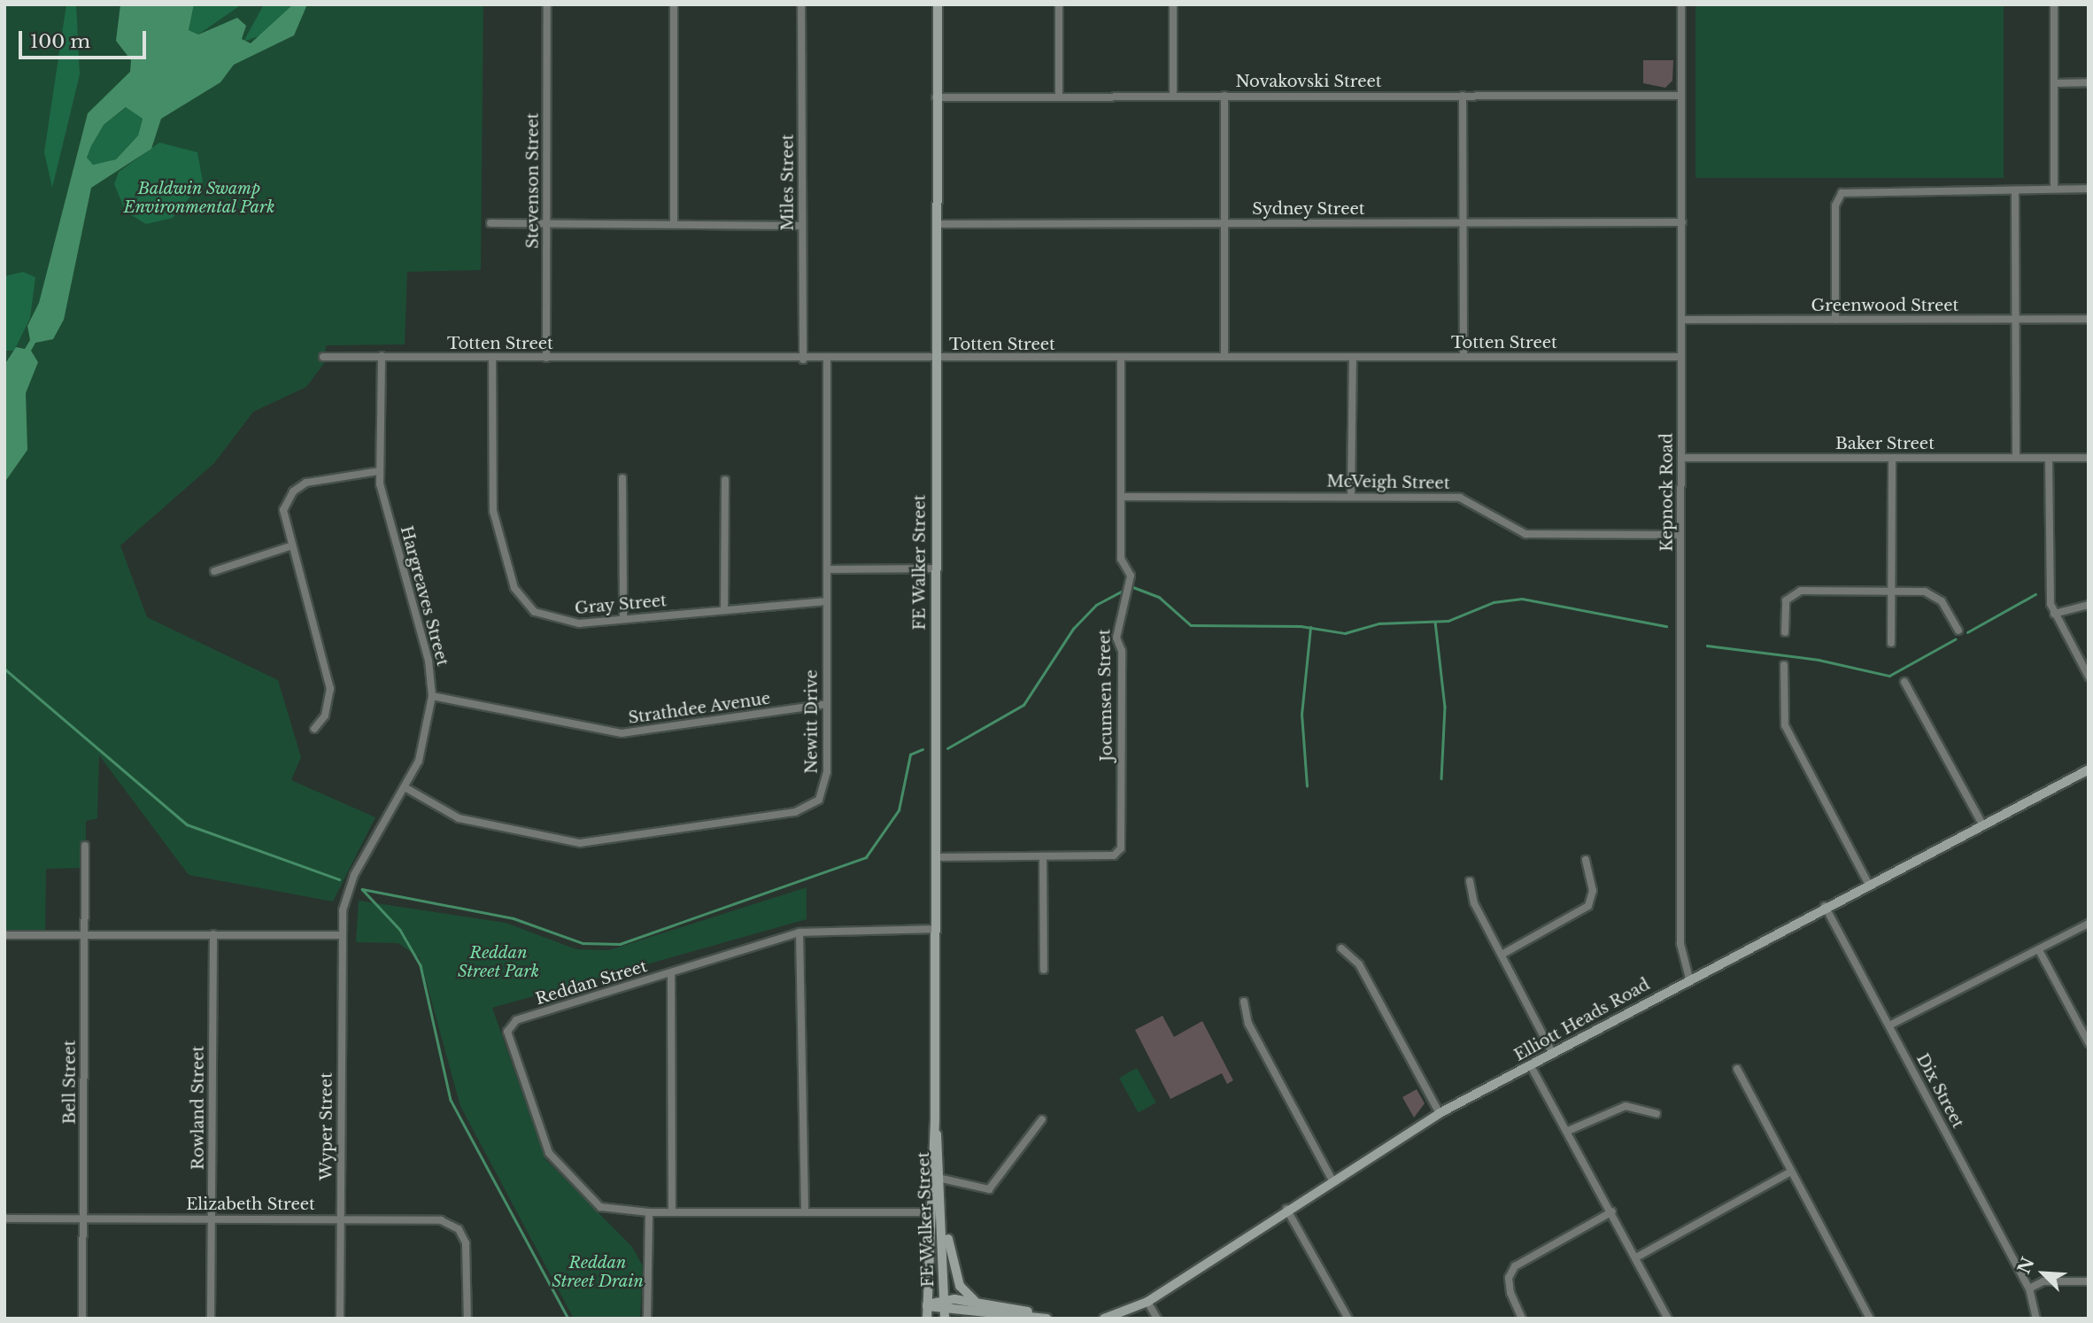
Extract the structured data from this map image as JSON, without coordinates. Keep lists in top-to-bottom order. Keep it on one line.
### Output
{"streets":{"main road":["FE Walker Street","Elliott Heads Road"],"street":["Novakovski Street","Stevenson Street","Miles Street","Sydney Street","Greenwood Street","Totten Street","Baker Street","McVeigh Street","Kepnock Road","Hargreaves Street","Gray Street","Jocumsen Street","Strathdee Avenue","Newitt Drive","Reddan Street","Bell Street","Dix Street","Rowland Street","Wyper Street","Elizabeth Street"]},"crossings":[["Novakovski Street","Kepnock Road"],["Novakovski Street","FE Walker Street"],["Stevenson Street","Totten Street"],["Miles Street","Totten Street"],["Sydney Street","Kepnock Road"],["Sydney Street","FE Walker Street"],["Greenwood Street","Kepnock Road"],["Totten Street","Kepnock Road"],["Totten Street","FE Walker Street"],["Totten Street","Hargreaves Street"],["Totten Street","Gray Street"],["Totten Street","Jocumsen Street"],["Totten Street","Newitt Drive"],["Baker Street","Kepnock Road"],["McVeigh Street","Kepnock Road"],["McVeigh Street","Jocumsen Street"],["Kepnock Road","Elliott Heads Road"],["FE Walker Street","Reddan Street"],["Hargreaves Street","Strathdee Avenue"],["Hargreaves Street","Newitt Drive"],["Hargreaves Street","Wyper Street"],["Gray Street","Newitt Drive"],["Strathdee Avenue","Newitt Drive"],["Elliott Heads Road","Dix Street"],["Bell Street","Elizabeth Street"],["Rowland Street","Elizabeth Street"],["Wyper Street","Elizabeth Street"]],"parks":["Baldwin Swamp Environmental Park","Reddan Street Park","Reddan Street Drain"],"scale_bar":"100 m","north":"top left"}
